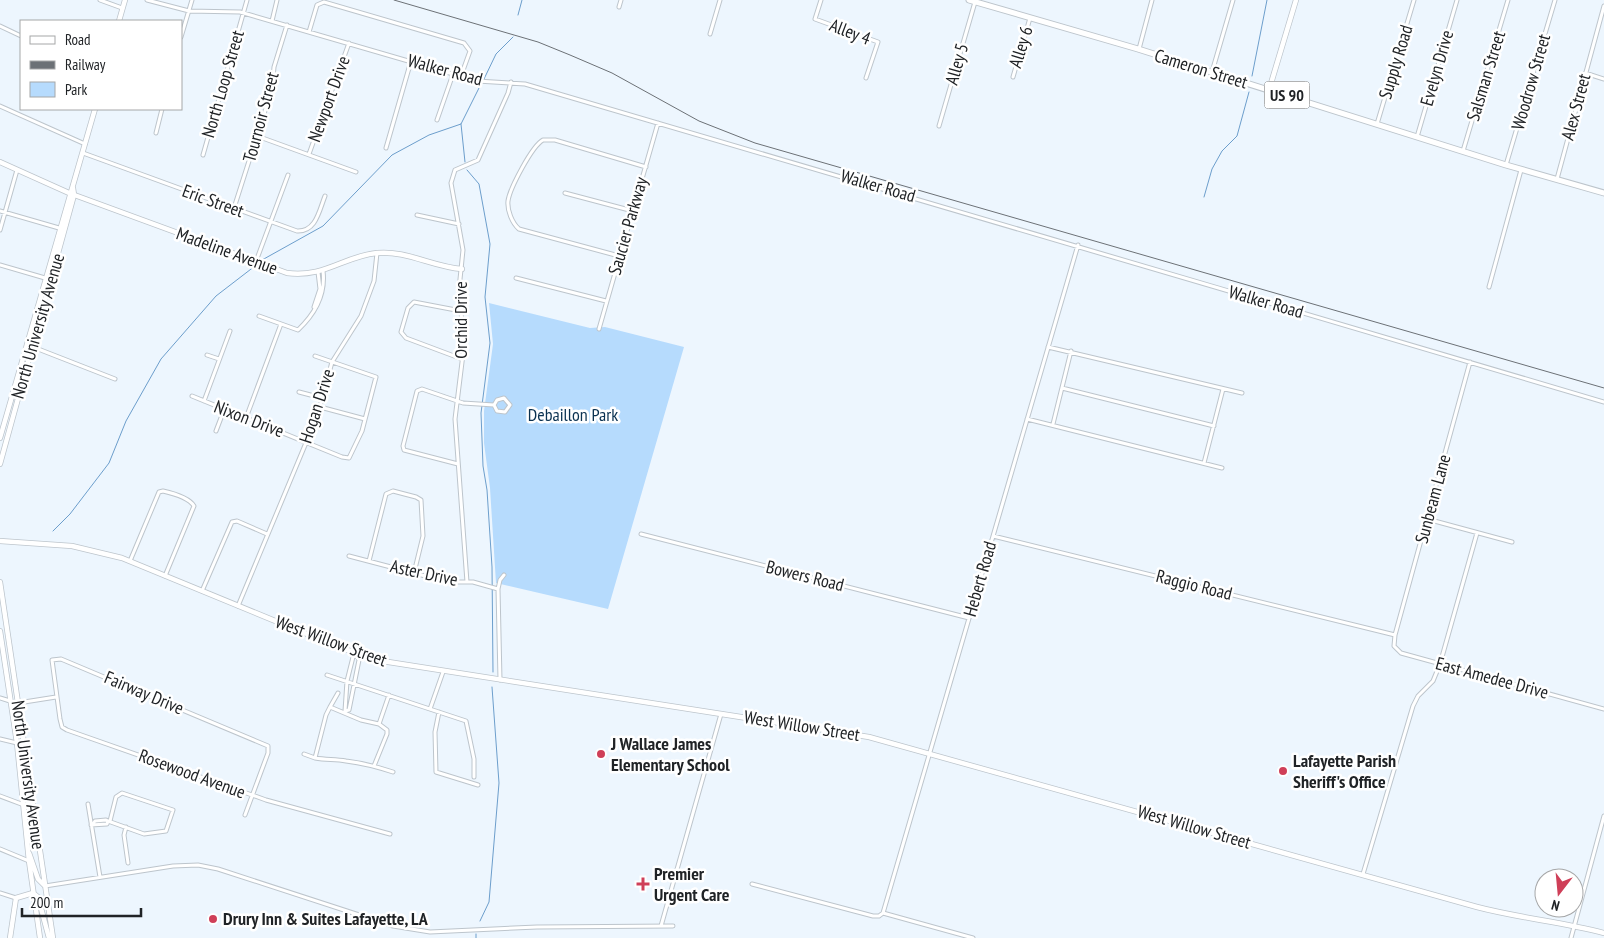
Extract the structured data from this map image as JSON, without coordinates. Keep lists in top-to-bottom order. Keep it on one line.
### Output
{"streets":{"main road":["Cameron Street","US 90","Madeline Avenue","North University Avenue","West Willow Street"],"street":["Alley 4","Alley 6","Supply Road","Alley 5","Evelyn Drive","Walker Road","Salsman Street","Woodrow Street","North Loop Street","Newport Drive","Alex Street","Tournoir Street","Eric Street","Saucier Parkway","Orchid Drive","Hogan Drive","Nixon Drive","Sunbeam Lane","Aster Drive","Bowers Road","Hebert Road","Raggio Road","East Amedee Drive","Fairway Drive","Rosewood Avenue"]},"crossings":[["Alley 6","Cameron Street"],["Supply Road","Cameron Street"],["Alley 5","Cameron Street"],["Evelyn Drive","Cameron Street"],["Cameron Street","Salsman Street"],["Cameron Street","Woodrow Street"],["Cameron Street","Alex Street"],["Walker Road","North Loop Street"],["Walker Road","Newport Drive"],["Walker Road","Tournoir Street"],["Walker Road","Saucier Parkway"],["Walker Road","Orchid Drive"],["Walker Road","Sunbeam Lane"],["Walker Road","Hebert Road"],["Tournoir Street","Eric Street"],["Eric Street","North University Avenue"],["Madeline Avenue","Orchid Drive"],["Madeline Avenue","North University Avenue"],["Madeline Avenue","Hogan Drive"],["Orchid Drive","Aster Drive"],["Hogan Drive","Nixon Drive"],["Hogan Drive","West Willow Street"],["Sunbeam Lane","Raggio Road"],["Sunbeam Lane","East Amedee Drive"],["Bowers Road","Hebert Road"],["Hebert Road","Raggio Road"],["Hebert Road","West Willow Street"],["Raggio Road","East Amedee Drive"],["Fairway Drive","Rosewood Avenue"]],"parks":["Debaillon Park"],"places":{"other":["J Wallace James Elementary School","Lafayette Parish Sheriff's Office","Drury Inn & Suites Lafayette, LA"],"health":["Premier Urgent Care"]},"legend":["Road","Railway","Park"],"scale_bar":"200 m","north":"bottom"}
